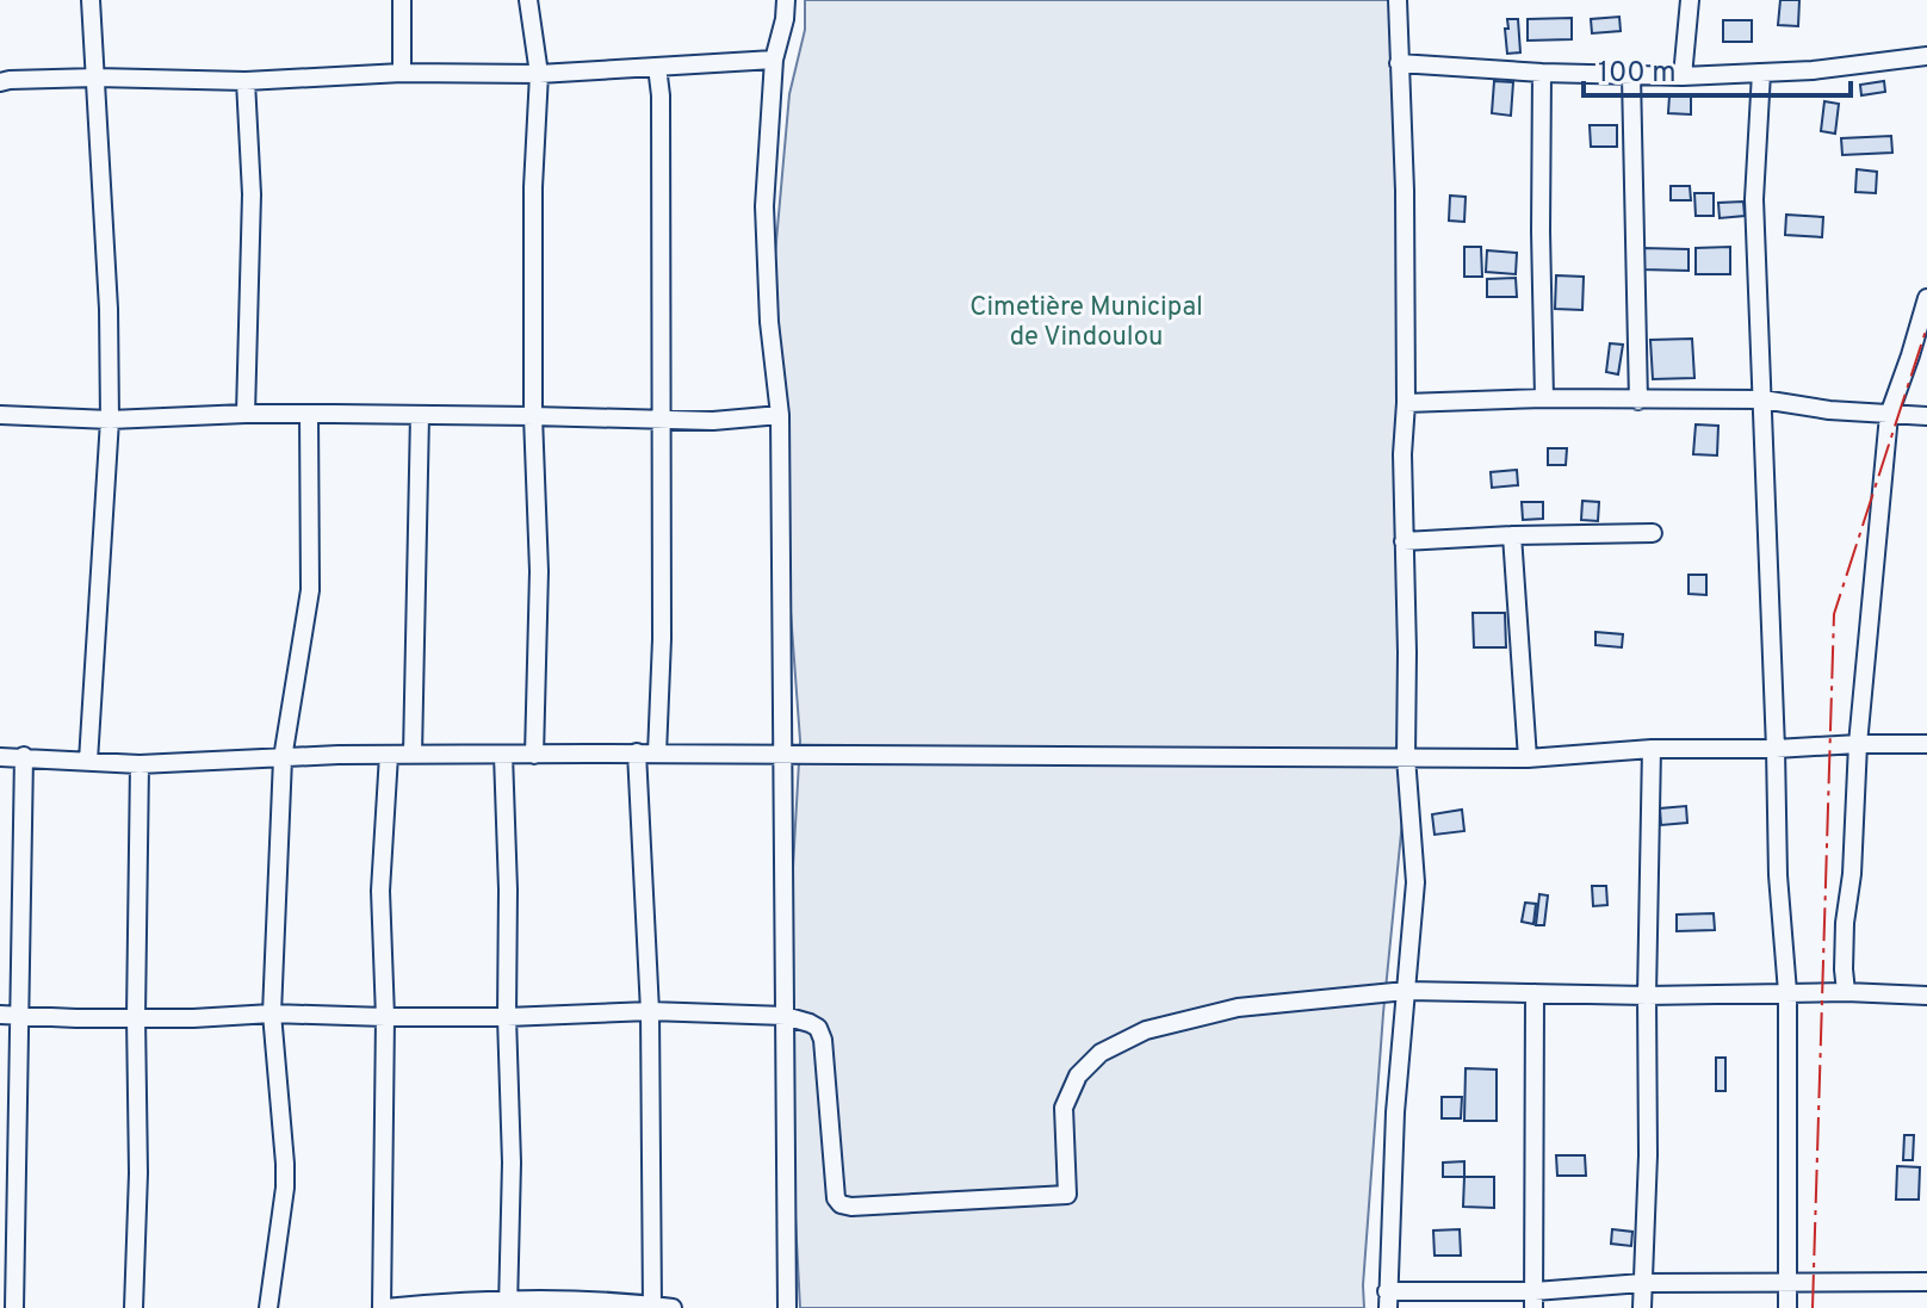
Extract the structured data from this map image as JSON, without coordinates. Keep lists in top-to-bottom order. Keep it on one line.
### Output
{"parks":["Cimetière Municipal de Vindoulou"],"scale_bar":"100 m"}
